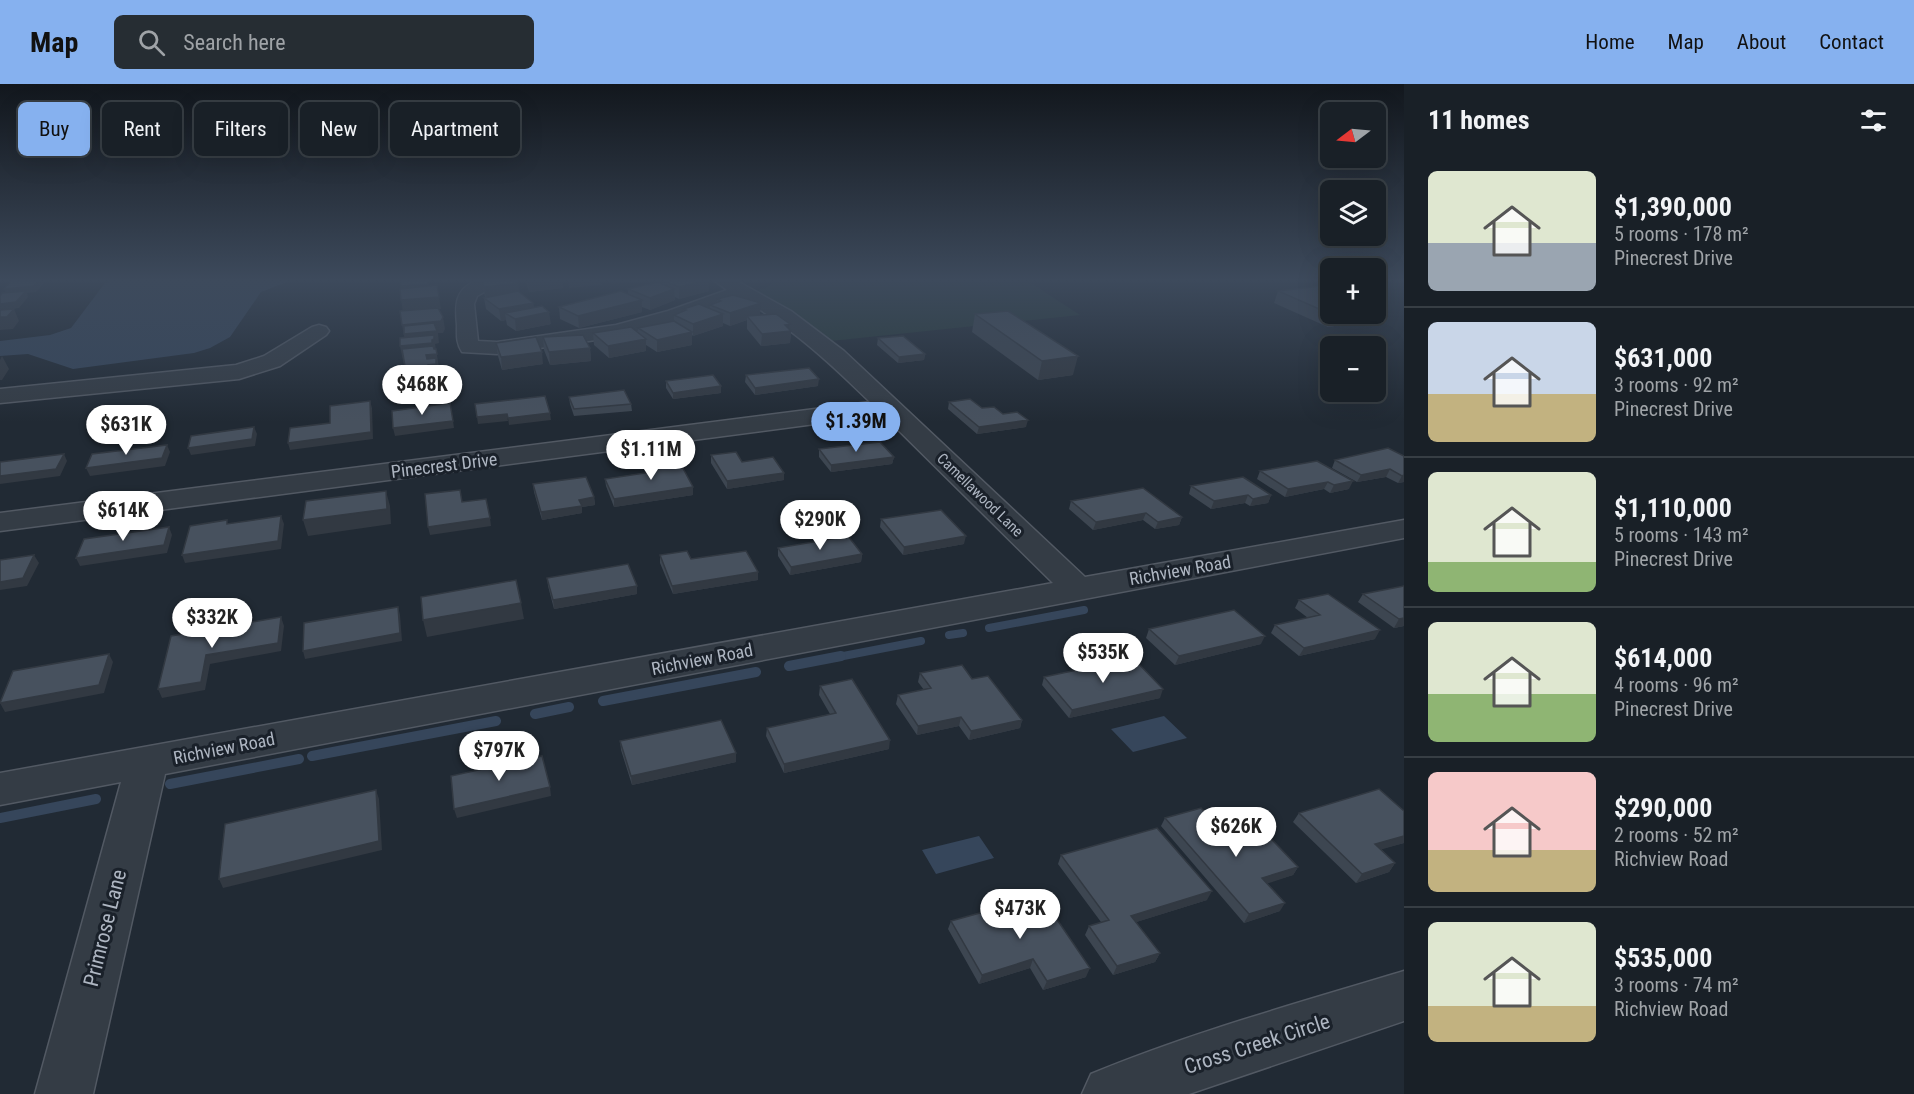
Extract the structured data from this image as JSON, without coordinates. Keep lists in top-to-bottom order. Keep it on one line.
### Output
{"streets":{"street":["Pinecrest Drive","Camellawood Lane","Richview Road","Primrose Lane","Cross Creek Circle"]},"crossings":[["Pinecrest Drive","Camellawood Lane"],["Camellawood Lane","Richview Road"],["Richview Road","Primrose Lane"]],"north":"left","page":{"header":"Map","search":"Search here","nav":["Home","Map","About","Contact"],"heading":"11 homes","map_buttons":["+","−"],"chip":["Buy","Rent","Filters","New","Apartment"],"list":[{"name":"$1,390,000","note":"5 rooms · 178 m² · Pinecrest Drive"},{"name":"$631,000","note":"3 rooms · 92 m² · Pinecrest Drive"},{"name":"$1,110,000","note":"5 rooms · 143 m² · Pinecrest Drive"},{"name":"$614,000","note":"4 rooms · 96 m² · Pinecrest Drive"},{"name":"$290,000","note":"2 rooms · 52 m² · Richview Road"},{"name":"$535,000","note":"3 rooms · 74 m² · Richview Road"}],"price":["$468K","$1.39M","$631K","$1.11M","$614K","$290K","$332K","$535K","$797K","$626K","$473K"]}}
